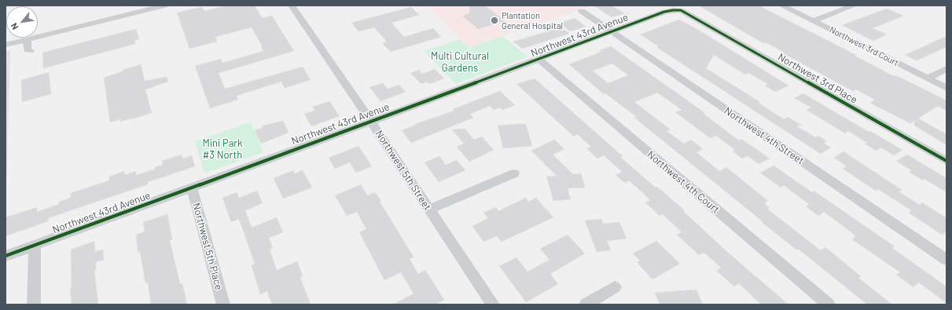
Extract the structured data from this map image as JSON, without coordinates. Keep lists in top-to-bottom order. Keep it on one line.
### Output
{"streets":{"street":["Northwest 43rd Avenue","Northwest 3rd Court","Northwest 3rd Place","Northwest 4th Street","Northwest 5th Street","Northwest 4th Court","Northwest 5th Place"]},"crossings":[["Northwest 43rd Avenue","Northwest 3rd Place"],["Northwest 43rd Avenue","Northwest 4th Street"],["Northwest 43rd Avenue","Northwest 5th Street"],["Northwest 43rd Avenue","Northwest 4th Court"],["Northwest 43rd Avenue","Northwest 5th Place"]],"parks":["Multi Cultural Gardens","Mini Park #3 North"],"places":["Plantation General Hospital"],"north":"bottom left"}
